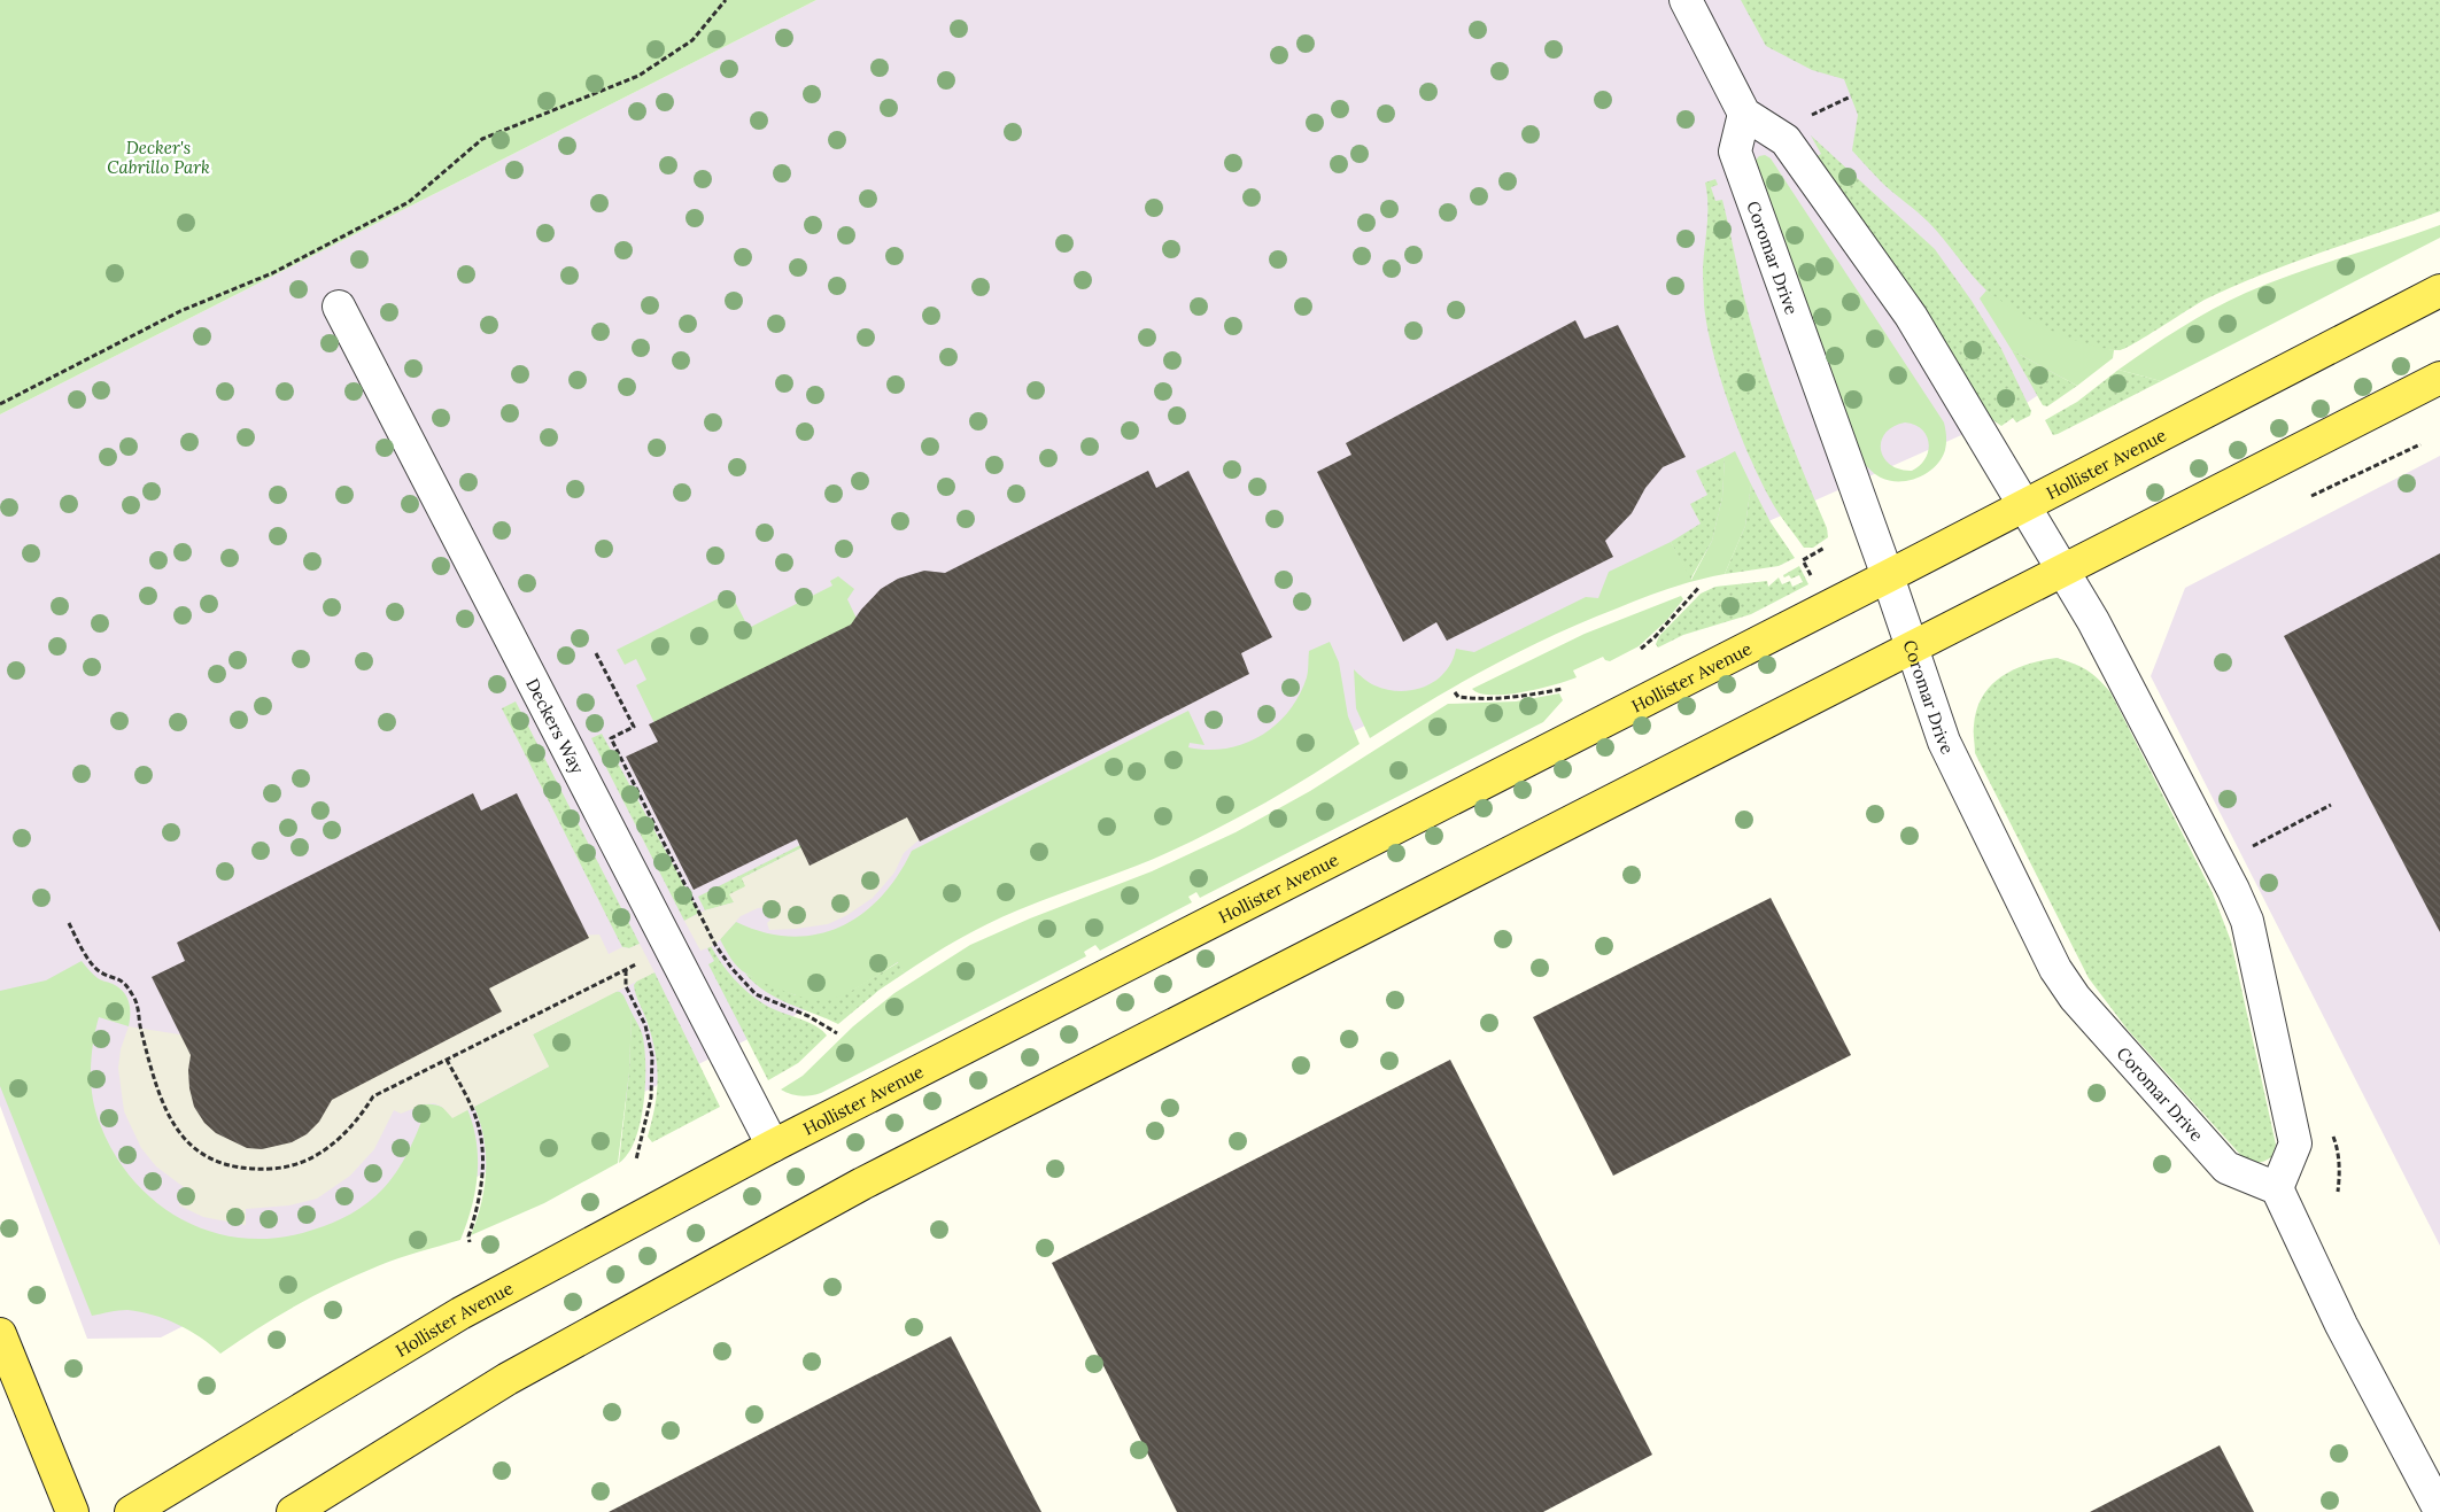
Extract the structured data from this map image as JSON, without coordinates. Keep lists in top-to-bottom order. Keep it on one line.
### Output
{"streets":{"main road":["Hollister Avenue"],"street":["Coromar Drive","Deckers Way"]},"crossings":[["Coromar Drive","Hollister Avenue"],["Hollister Avenue","Deckers Way"]],"parks":["Decker's Cabrillo Park"]}
